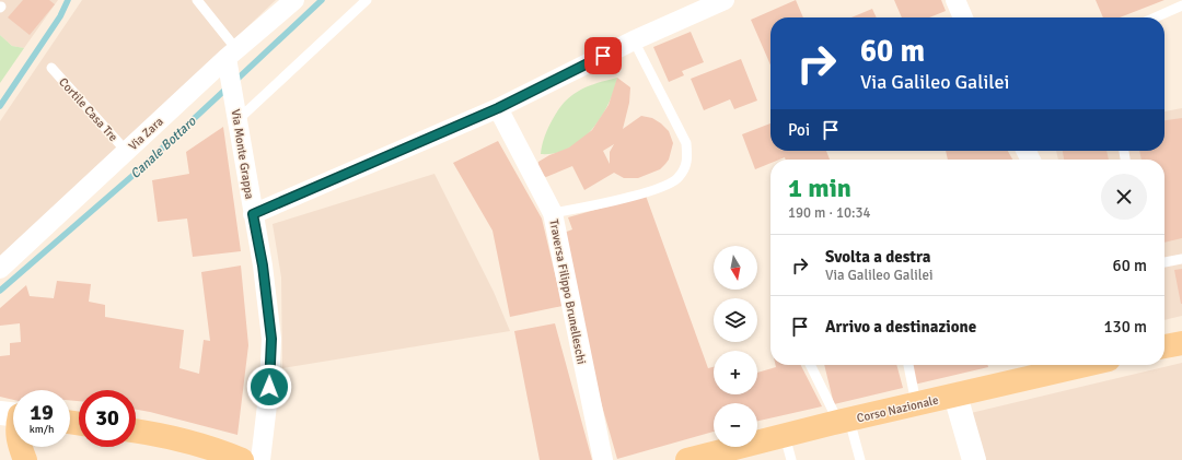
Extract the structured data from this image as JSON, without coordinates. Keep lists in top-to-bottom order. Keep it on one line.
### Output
{"streets":{"main road":["Corso Nazionale"],"street":["Via Zara","Via Monte Grappa","Traversa Filippo Brunelleschi"],"lane":["Cortile Casa Tre"]},"crossings":[["Cortile Casa Tre","Via Zara"],["Via Zara","Via Monte Grappa"]],"water":["Canale Bottaro"],"north":"bottom","page":{"turn":["60 m","Via Galileo Galilei"],"then":"Poi","heading":["1 min","190 m · 10:34"],"list":[{"name":"Svolta a destra","note":"Via Galileo Galilei","value":"60 m"},{"name":"Arrivo a destinazione","value":"130 m"}],"map_buttons":["+","−"],"speed":"19 km/h","limit":"30"}}
